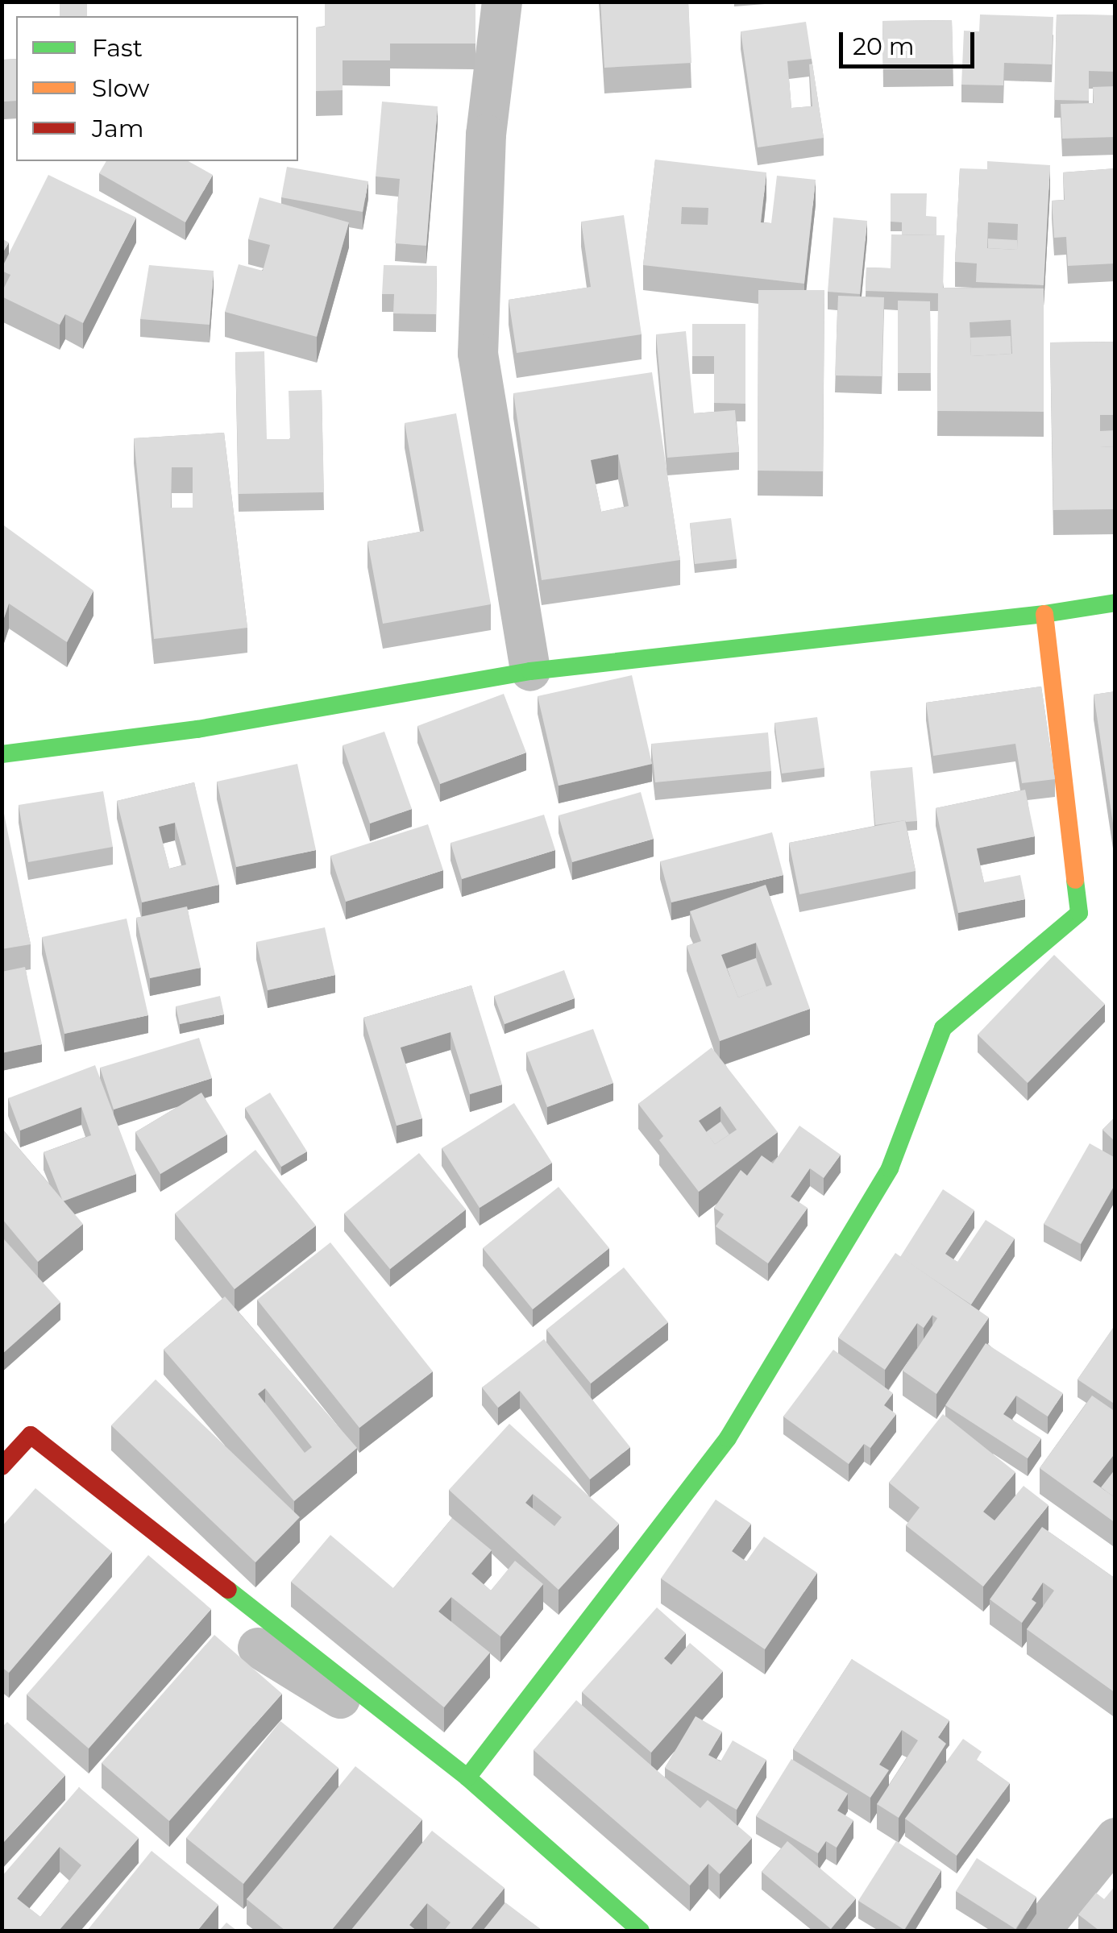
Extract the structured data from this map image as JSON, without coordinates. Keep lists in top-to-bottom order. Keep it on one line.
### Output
{"legend":["Fast","Slow","Jam"],"scale_bar":"20 m"}
